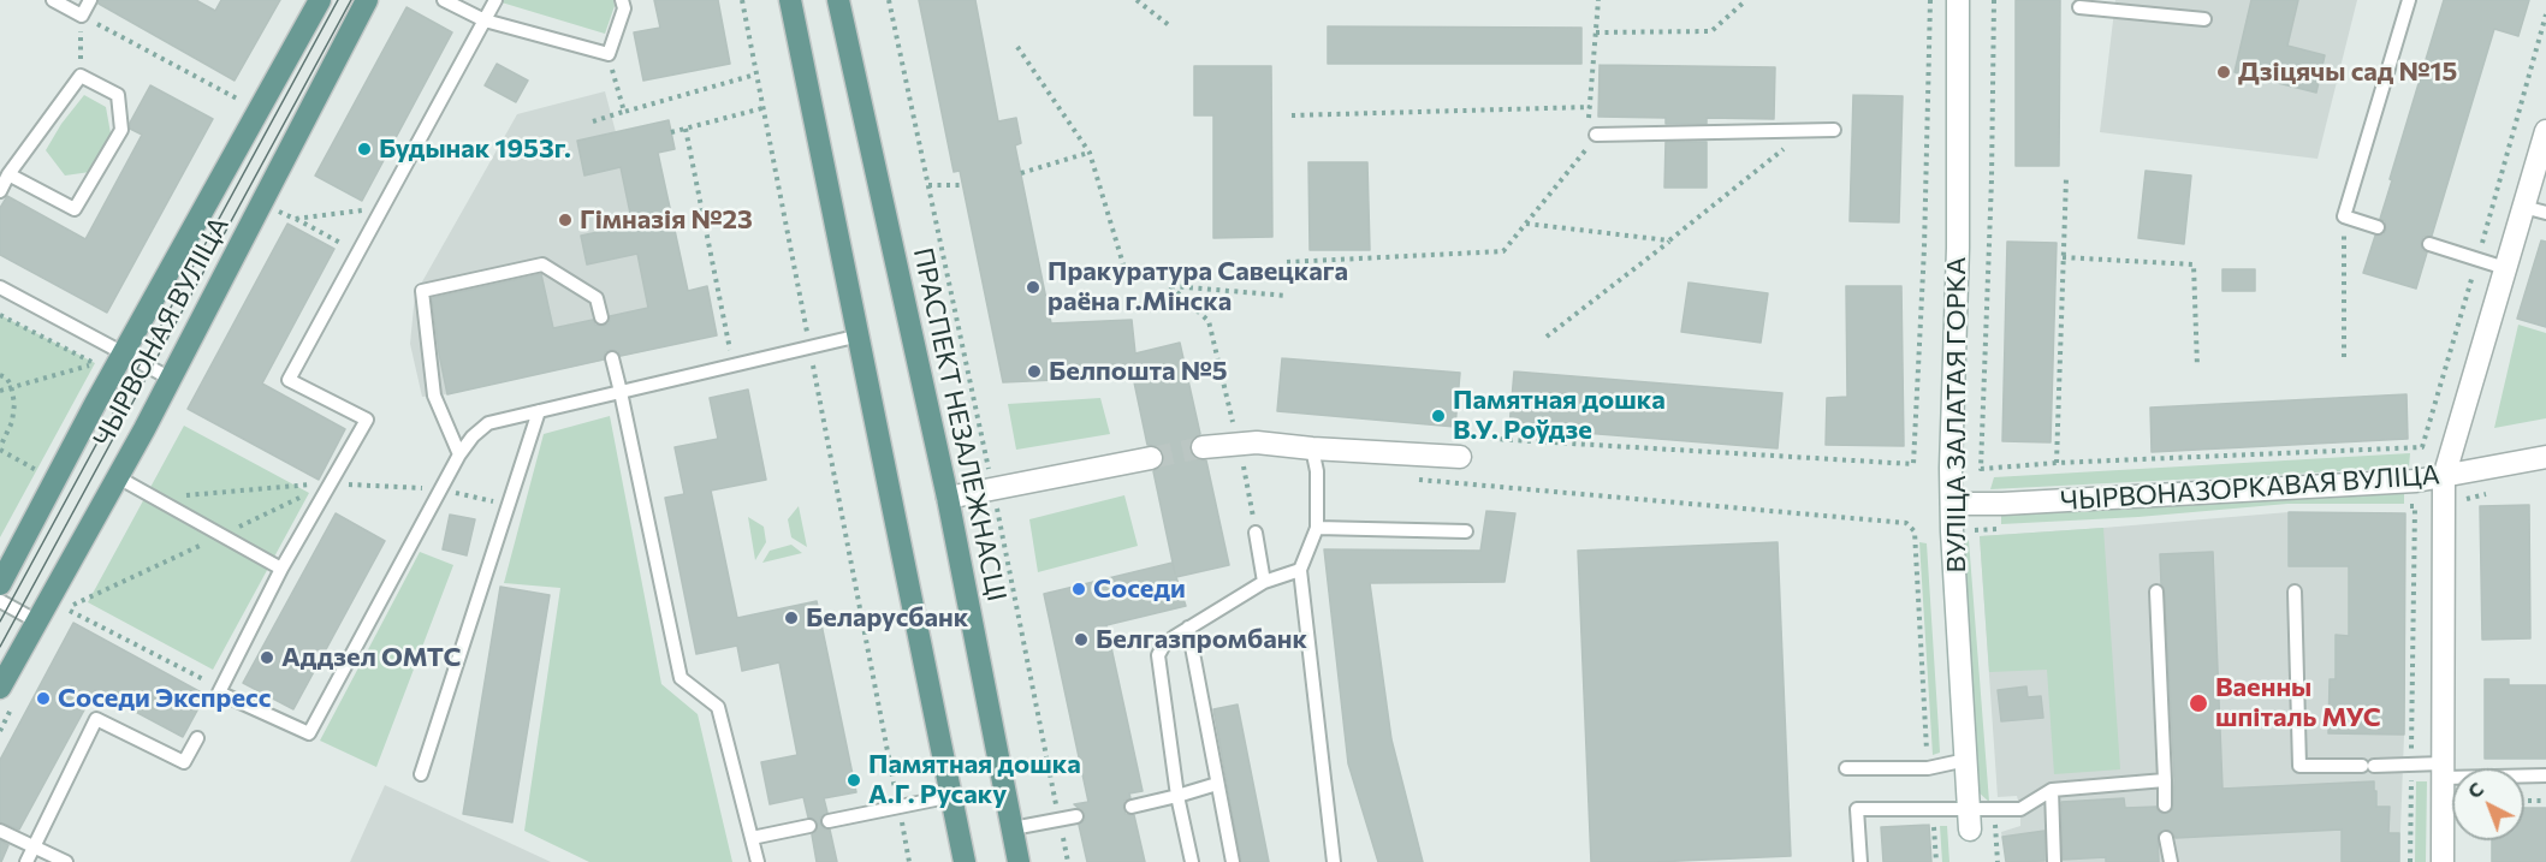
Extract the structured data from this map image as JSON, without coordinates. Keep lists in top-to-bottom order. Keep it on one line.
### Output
{"streets":{"main road":["ЧЫРВОНАЯ ВУЛІЦА","ПРАСПЕКТ НЕЗАЛЕЖНАСЦІ"],"street":["ВУЛІЦА ЗАЛАТАЯ ГОРКА","ЧЫРВОНАЗОРКАВАЯ ВУЛІЦА"]},"crossings":[["ВУЛІЦА ЗАЛАТАЯ ГОРКА","ЧЫРВОНАЗОРКАВАЯ ВУЛІЦА"]],"places":["Дзіцячы сад №15","Будынак 1953г.","Гімназія №23","Пракуратура Савецкага раёна г.Мінска","Белпошта №5","Памятная дошка В.У. Роўдзе","Соседи","Беларусбанк","Белгазпромбанк","Аддзел ОМТС","Соседи Экспресс","Ваенны шпіталь МУС","Памятная дошка А.Г. Русаку"],"north":"top left"}
